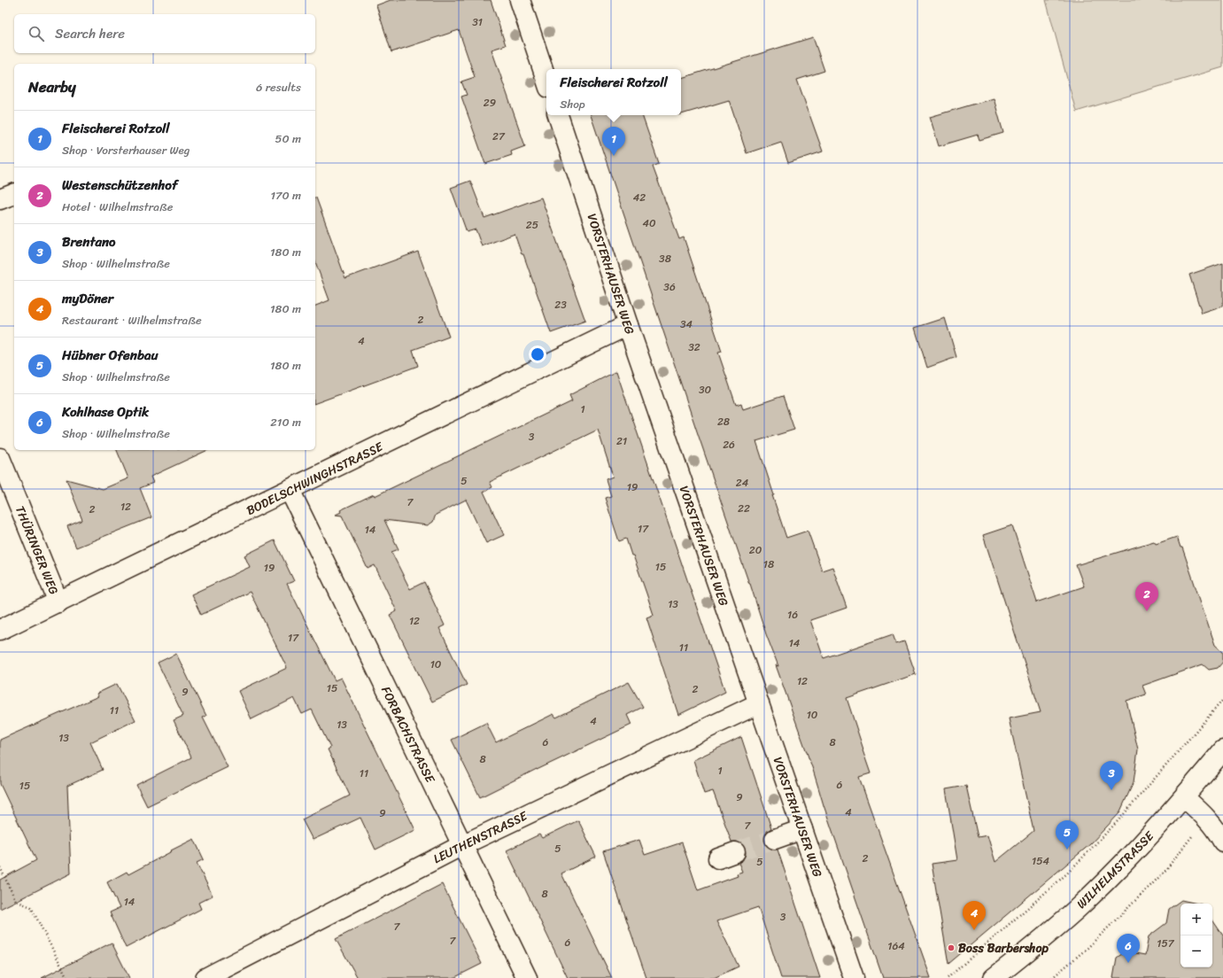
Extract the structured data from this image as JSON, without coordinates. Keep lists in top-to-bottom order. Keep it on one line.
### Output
{"streets":{"street":["VORSTERHAUSER WEG","BODELSCHWINGHSTRASSE","THÜRINGER WEG","FORBACHSTRASSE","LEUTHENSTRASSE","WILHELMSTRASSE"]},"crossings":[["VORSTERHAUSER WEG","BODELSCHWINGHSTRASSE"],["VORSTERHAUSER WEG","LEUTHENSTRASSE"],["BODELSCHWINGHSTRASSE","THÜRINGER WEG"],["BODELSCHWINGHSTRASSE","FORBACHSTRASSE"],["FORBACHSTRASSE","LEUTHENSTRASSE"]],"places":["Boss Barbershop"],"house_numbers":["31","29","27","42","40","25","38","36","23","2","34","4","32","30","1","28","3","21","26","5","24","19","7","12","22","2","17","14","20","18","15","19","13","16","12","17","14","11","10","12","15","2","9","11","10","4","13","13","6","8","8","1","11","6","15","9","4","9","7","5","2","154","5","8","14","3","7","7","6","157","164"],"page":{"search":"Search here","heading":["Nearby","6 results"],"popup":["Fleischerei Rotzoll","Shop"],"list":[{"mark":"1","name":"Fleischerei Rotzoll","note":"Shop · Vorsterhauser Weg","value":"50 m"},{"mark":"2","name":"Westenschützenhof","note":"Hotel · Wilhelmstraße","value":"170 m"},{"mark":"3","name":"Brentano","note":"Shop · Wilhelmstraße","value":"180 m"},{"mark":"4","name":"myDöner","note":"Restaurant · Wilhelmstraße","value":"180 m"},{"mark":"5","name":"Hübner Ofenbau","note":"Shop · Wilhelmstraße","value":"180 m"},{"mark":"6","name":"Kohlhase Optik","note":"Shop · Wilhelmstraße","value":"210 m"}],"pins":["1","2","3","5","4","6"],"map_buttons":["+","−"]}}
